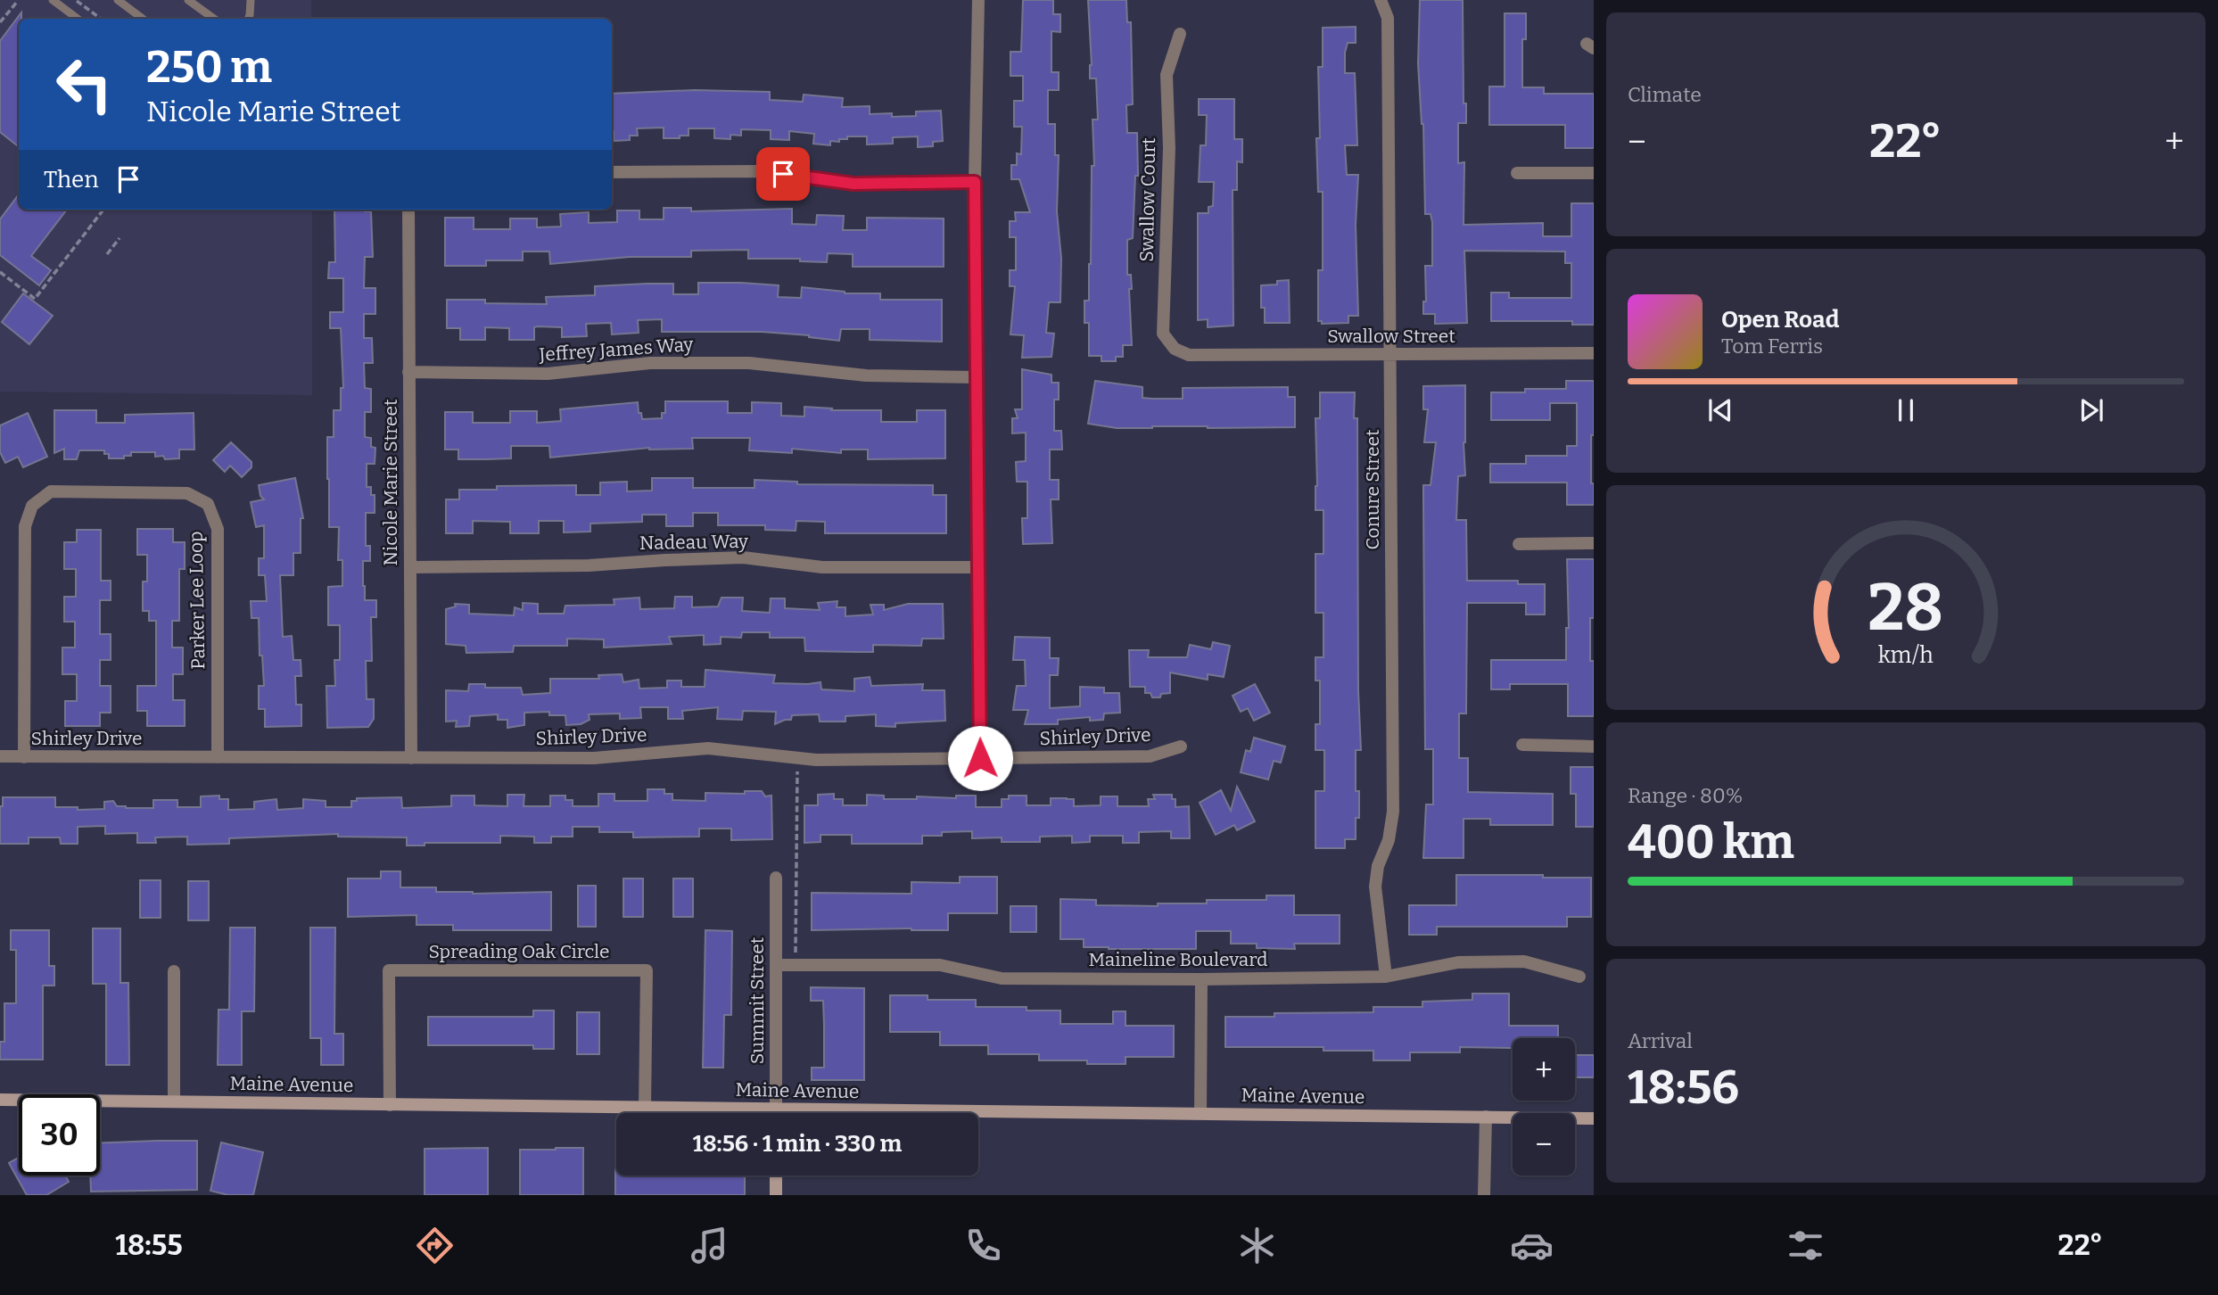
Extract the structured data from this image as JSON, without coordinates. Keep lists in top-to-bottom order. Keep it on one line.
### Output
{"streets":{"street":["Swallow Court","Swallow Street","Jeffrey James Way","Nicole Marie Street","Conure Street","Nadeau Way","Parker Lee Loop","Shirley Drive","Spreading Oak Circle","Maineline Boulevard","Summit Street","Maine Avenue"]},"crossings":[["Swallow Court","Swallow Street"],["Swallow Street","Conure Street"],["Jeffrey James Way","Nicole Marie Street"],["Nicole Marie Street","Nadeau Way"],["Nicole Marie Street","Shirley Drive"],["Conure Street","Maineline Boulevard"],["Parker Lee Loop","Shirley Drive"],["Spreading Oak Circle","Maine Avenue"],["Maineline Boulevard","Summit Street"],["Summit Street","Maine Avenue"]],"page":{"tile":["Climate",["Range · 80%","400 km"],["Arrival","18:56"]],"turn":["250 m","Nicole Marie Street"],"heat":["−","22°","+"],"then":"Then","song":["Open Road","Tom Ferris"],"map_buttons":["+","−"],"limit":"30","trip":"18:56 · 1 min · 330 m","tabs":["18:55","22°"],"gauge":["28","km/h"]}}
